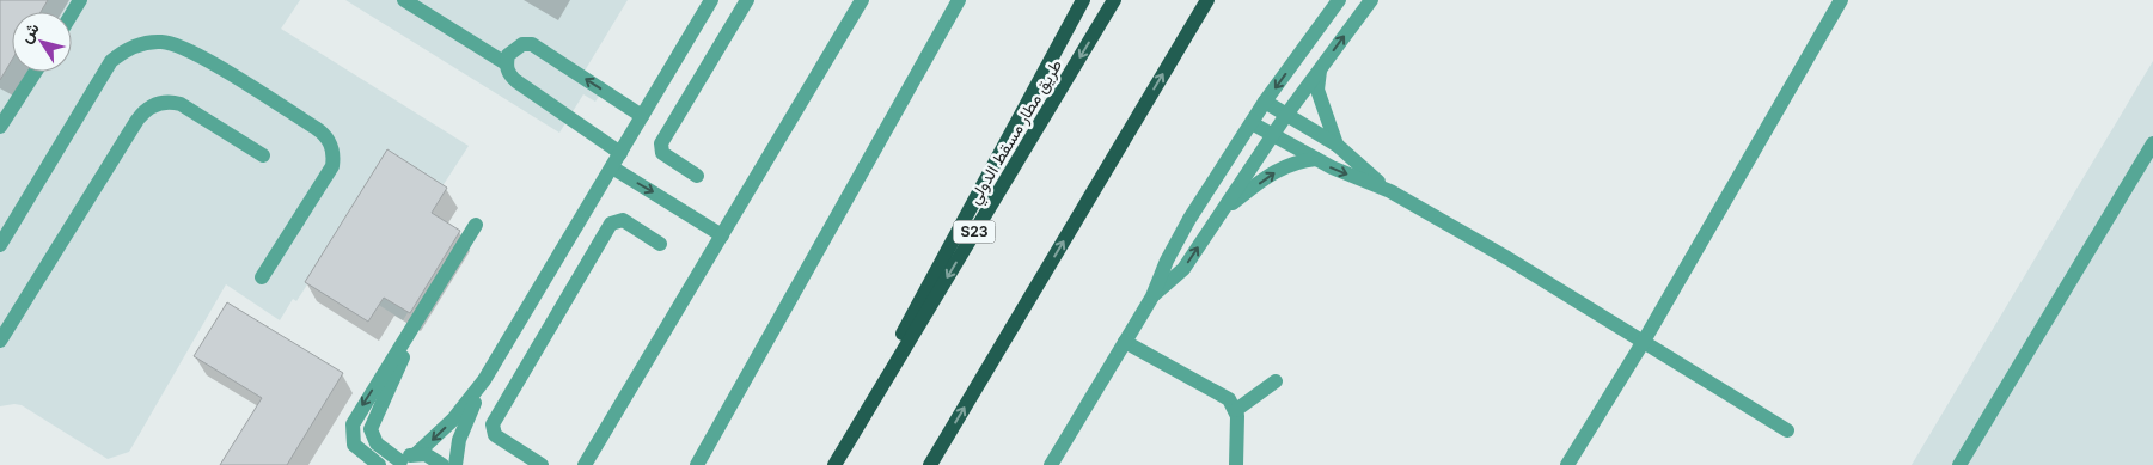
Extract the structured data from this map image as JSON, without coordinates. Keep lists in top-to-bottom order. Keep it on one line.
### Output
{"streets":{"main road":["طريق مطار مسقط الدولي","S23"]},"north":"top left"}
